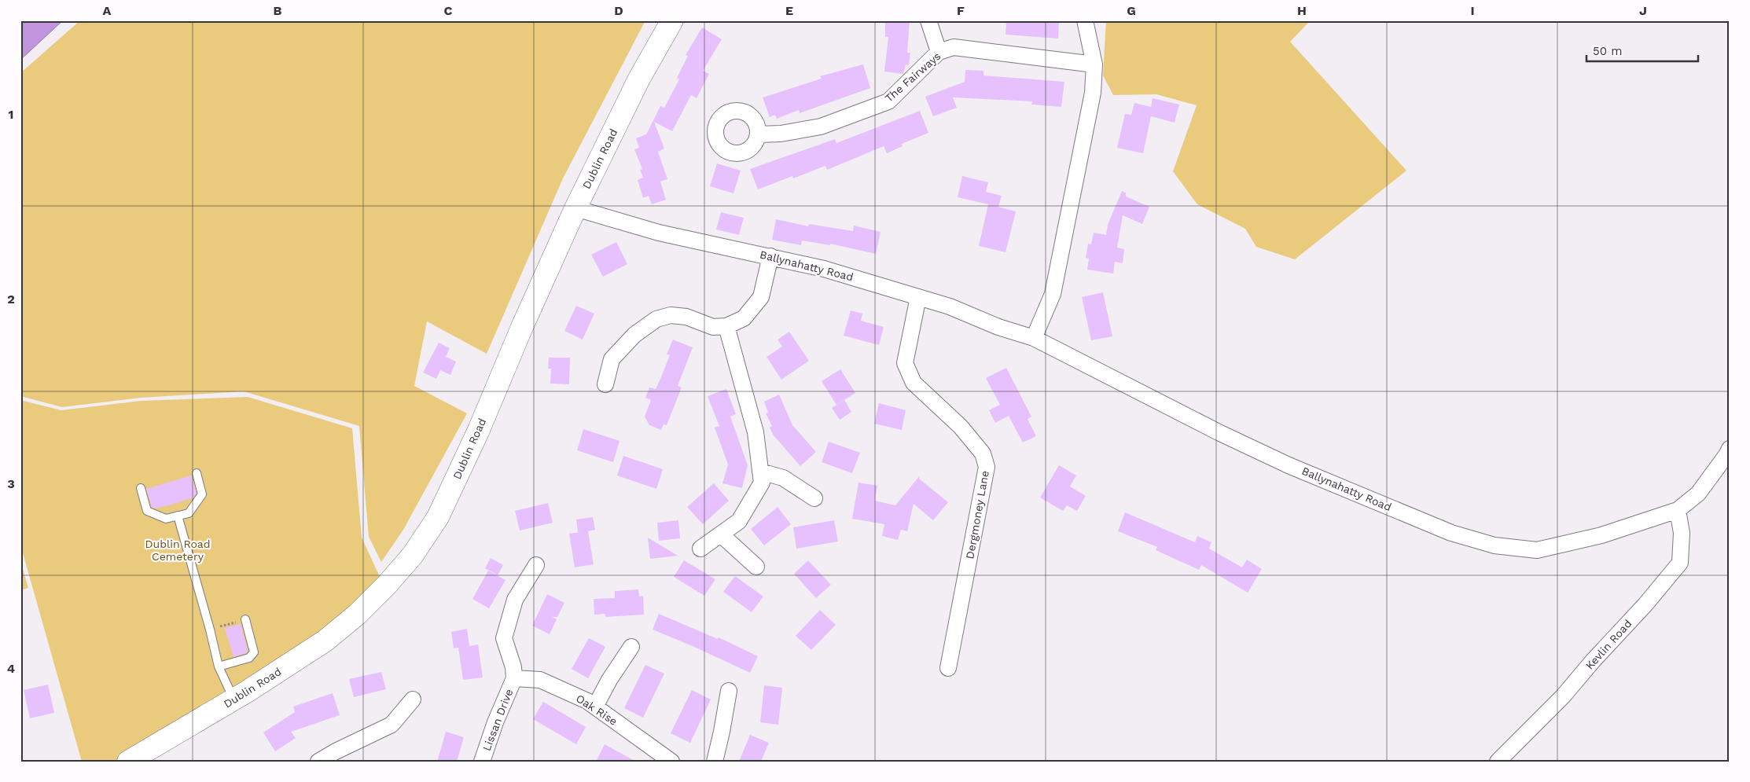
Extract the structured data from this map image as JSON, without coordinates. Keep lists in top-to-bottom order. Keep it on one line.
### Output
{"streets":{"street":["The Fairways","Dublin Road","Ballynahatty Road","Dergmoney Lane","Kevlin Road","Oak Rise","Lissan Drive"]},"crossings":[["Dublin Road","Ballynahatty Road"],["Ballynahatty Road","Dergmoney Lane"],["Ballynahatty Road","Kevlin Road"],["Oak Rise","Lissan Drive"]],"parks":["Dublin Road Cemetery"],"scale_bar":"50 m","grid":{"columns":["A","B","C","D","E","F","G","H","I","J"],"rows":["1","2","3","4"]}}
